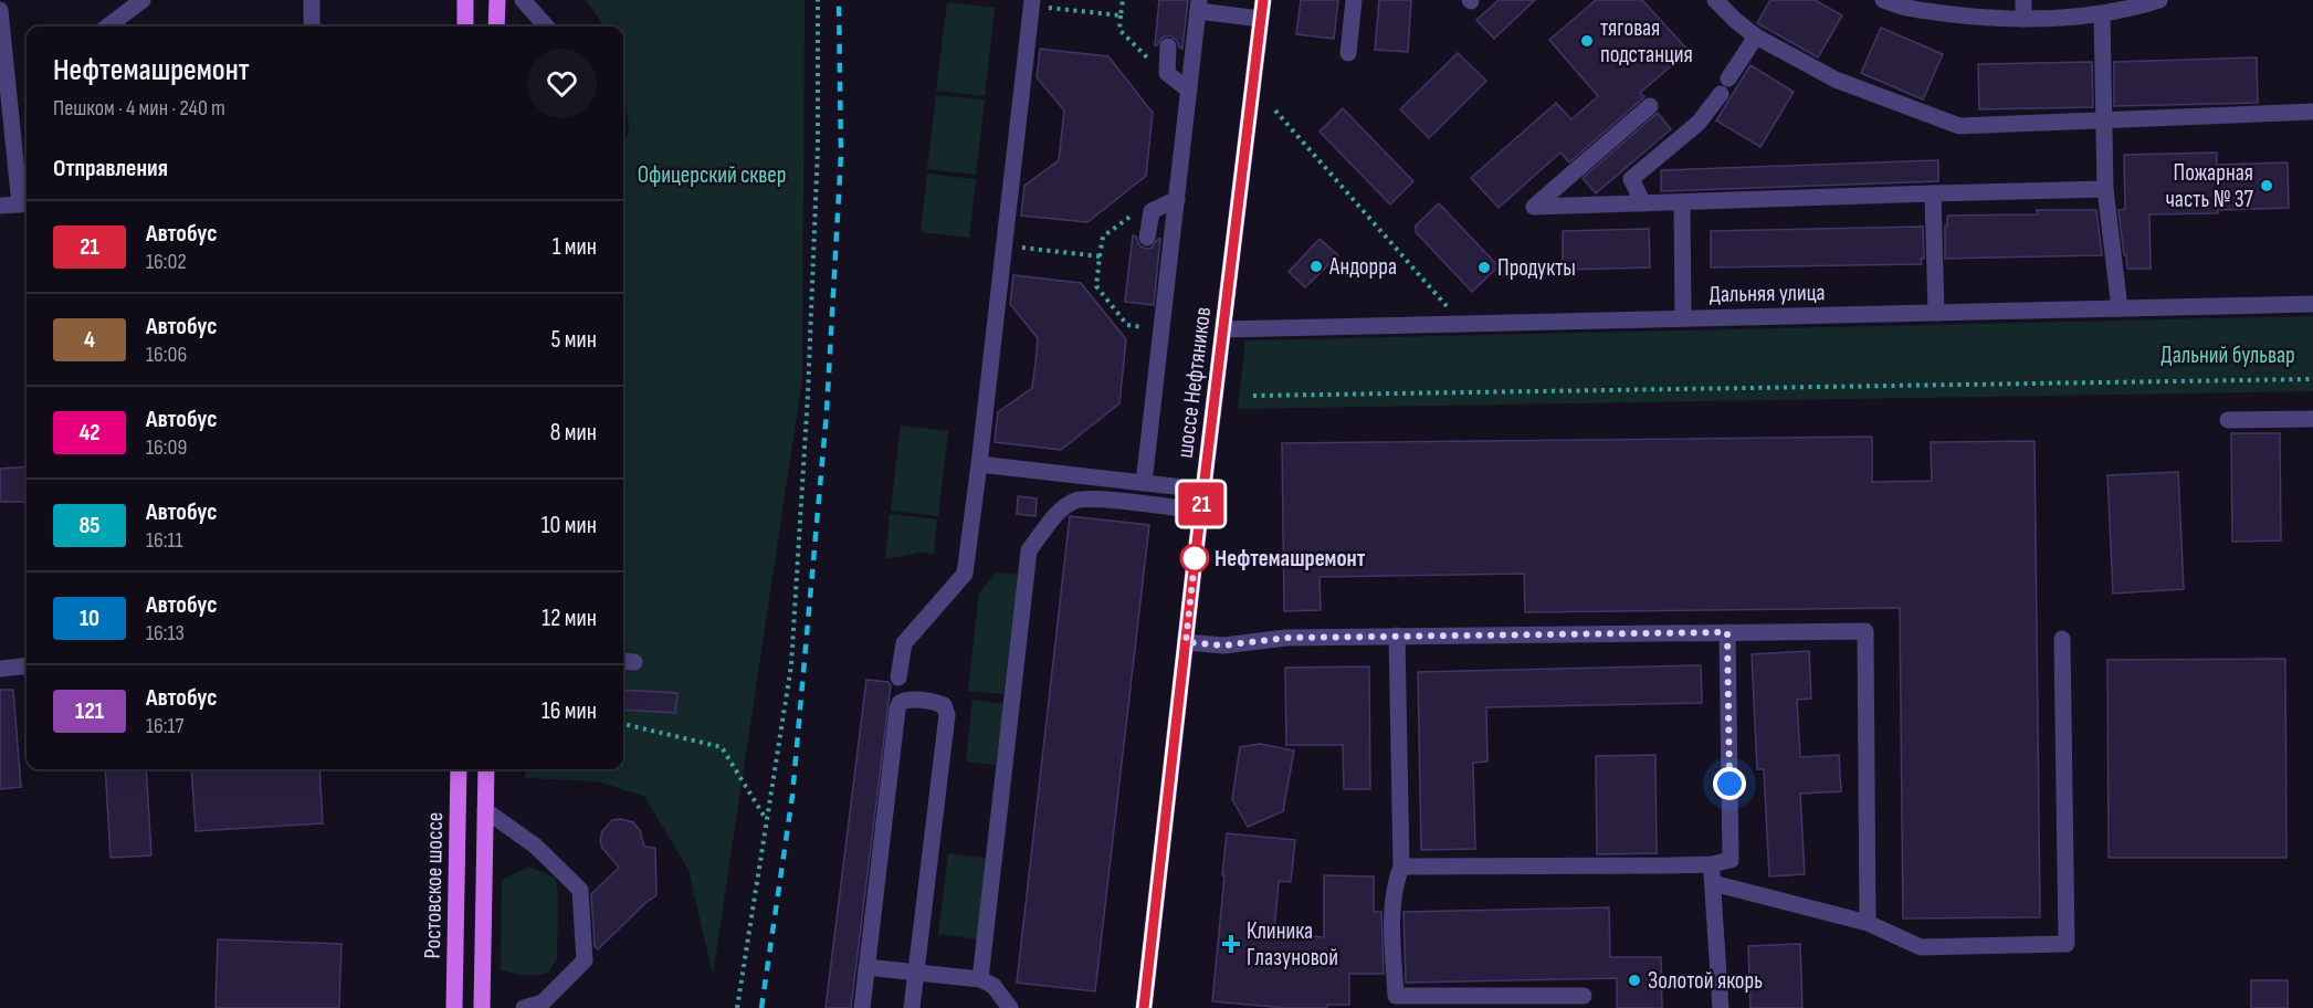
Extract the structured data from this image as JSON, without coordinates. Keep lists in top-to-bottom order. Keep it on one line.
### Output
{"streets":{"main road":["шоссе Нефтяников","Ростовское шоссе"],"street":["Дальняя улица"]},"crossings":[["Дальняя улица","шоссе Нефтяников"]],"parks":["Офицерский сквер","Дальний бульвар"],"places":{"other":["тяговая подстанция","Пожарная часть № 37","Андорра","Продукты","Нефтемашремонт","Золотой якорь"],"health":["Клиника Глазуновой"]},"lines":["bus line 21"],"page":{"on_map":"21","heading":[["Нефтемашремонт","Пешком · 4 мин · 240 m"],"Отправления"],"list":[{"mark":"21","name":"Автобус","note":"16:02","value":"1 мин"},{"mark":"4","name":"Автобус","note":"16:06","value":"5 мин"},{"mark":"42","name":"Автобус","note":"16:09","value":"8 мин"},{"mark":"85","name":"Автобус","note":"16:11","value":"10 мин"},{"mark":"10","name":"Автобус","note":"16:13","value":"12 мин"},{"mark":"121","name":"Автобус","note":"16:17","value":"16 мин"}]}}
